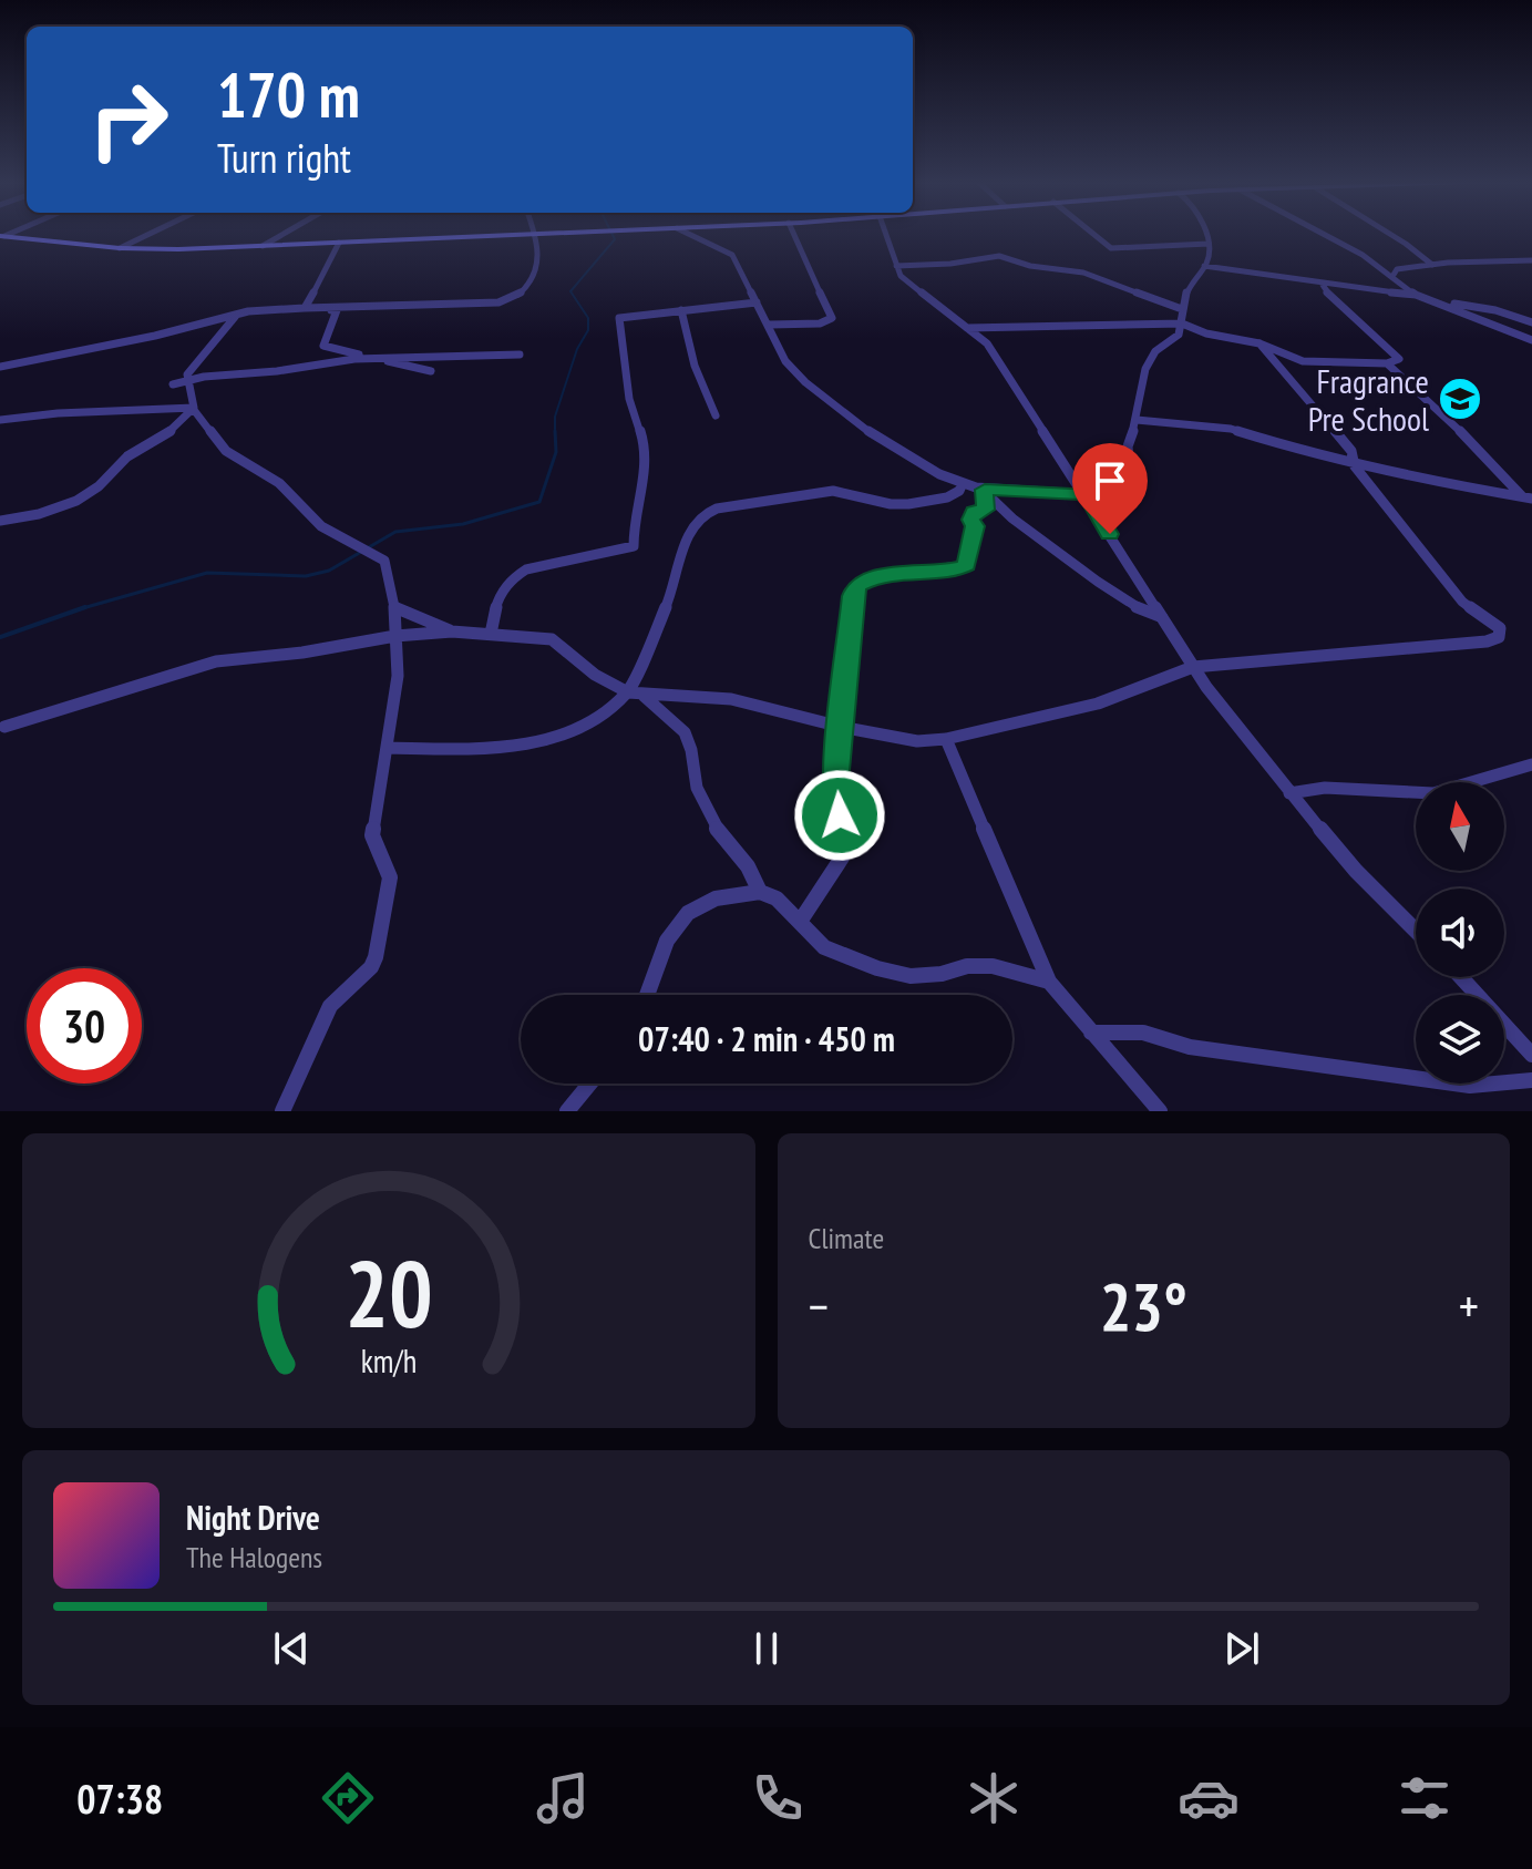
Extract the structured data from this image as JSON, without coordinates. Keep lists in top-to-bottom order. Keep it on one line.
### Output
{"places":{"school or university":["Fragrance Pre School"]},"north":"top","page":{"turn":["170 m","Turn right"],"limit":"30","trip":"07:40 · 2 min · 450 m","tile":"Climate","heat":["−","23°","+"],"song":["Night Drive","The Halogens"],"tabs":"07:38","gauge":["20","km/h"]}}
